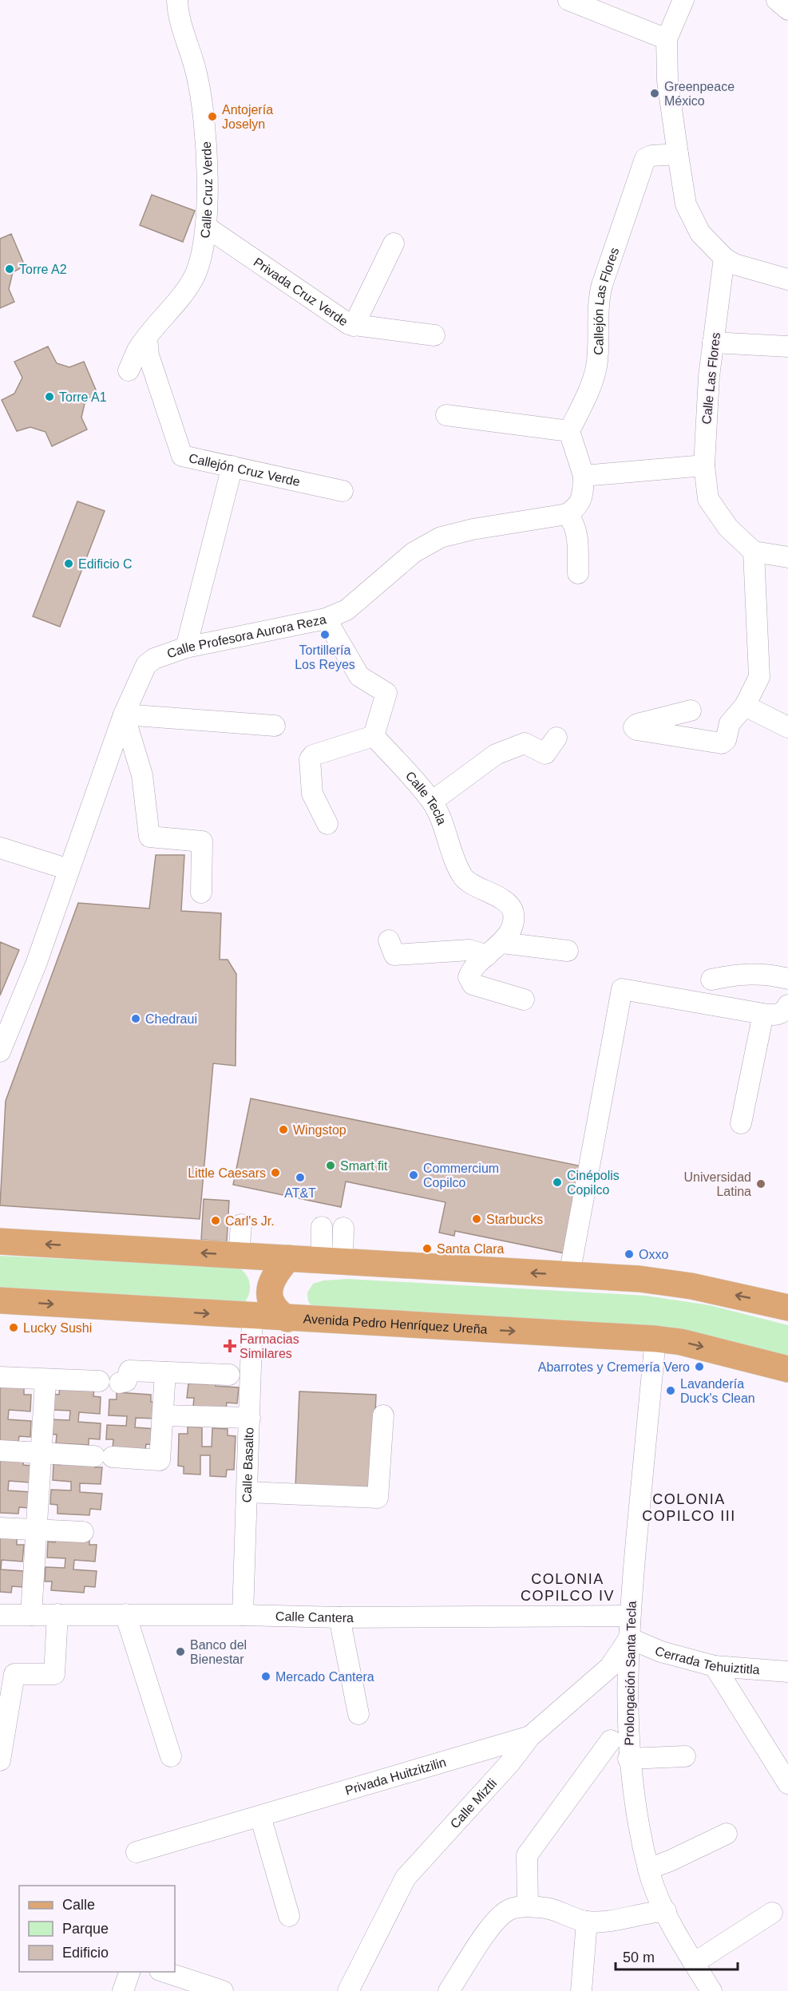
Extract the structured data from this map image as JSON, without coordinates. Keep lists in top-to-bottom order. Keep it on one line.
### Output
{"streets":{"main road":["Avenida Pedro Henríquez Ureña"],"street":["Calle Cruz Verde","Privada Cruz Verde","Callejón Las Flores","Calle Las Flores","Callejón Cruz Verde","Calle Profesora Aurora Reza","Calle Tecla","Calle Basalto","Calle Cantera","Cerrada Tehuiztitla","Prolongación Santa Tecla","Privada Huitzitzilin","Calle Miztli"]},"crossings":[["Calle Cruz Verde","Privada Cruz Verde"],["Calle Cruz Verde","Callejón Cruz Verde"],["Avenida Pedro Henríquez Ureña","Calle Basalto"],["Avenida Pedro Henríquez Ureña","Prolongación Santa Tecla"],["Calle Basalto","Calle Cantera"],["Calle Cantera","Prolongación Santa Tecla"],["Cerrada Tehuiztitla","Prolongación Santa Tecla"],["Cerrada Tehuiztitla","Calle Miztli"],["Prolongación Santa Tecla","Calle Miztli"],["Privada Huitzitzilin","Calle Miztli"]],"districts":["COLONIA COPILCO III","COLONIA COPILCO IV"],"places":{"other":["Greenpeace México","Antojería Joselyn","Torre A2","Torre A1","Edificio C","Tortillería Los Reyes","Chedraui","Wingstop","Smart fit","Little Caesars","Commercium Copilco","AT&T","Cinépolis Copilco","Universidad Latina","Starbucks","Carl's Jr.","Santa Clara","Oxxo","Lucky Sushi","Abarrotes y Cremería Vero","Lavandería Duck's Clean","Banco del Bienestar","Mercado Cantera"],"health":["Farmacias Similares"]},"legend":["Calle","Parque","Edificio"],"scale_bar":"50 m"}
